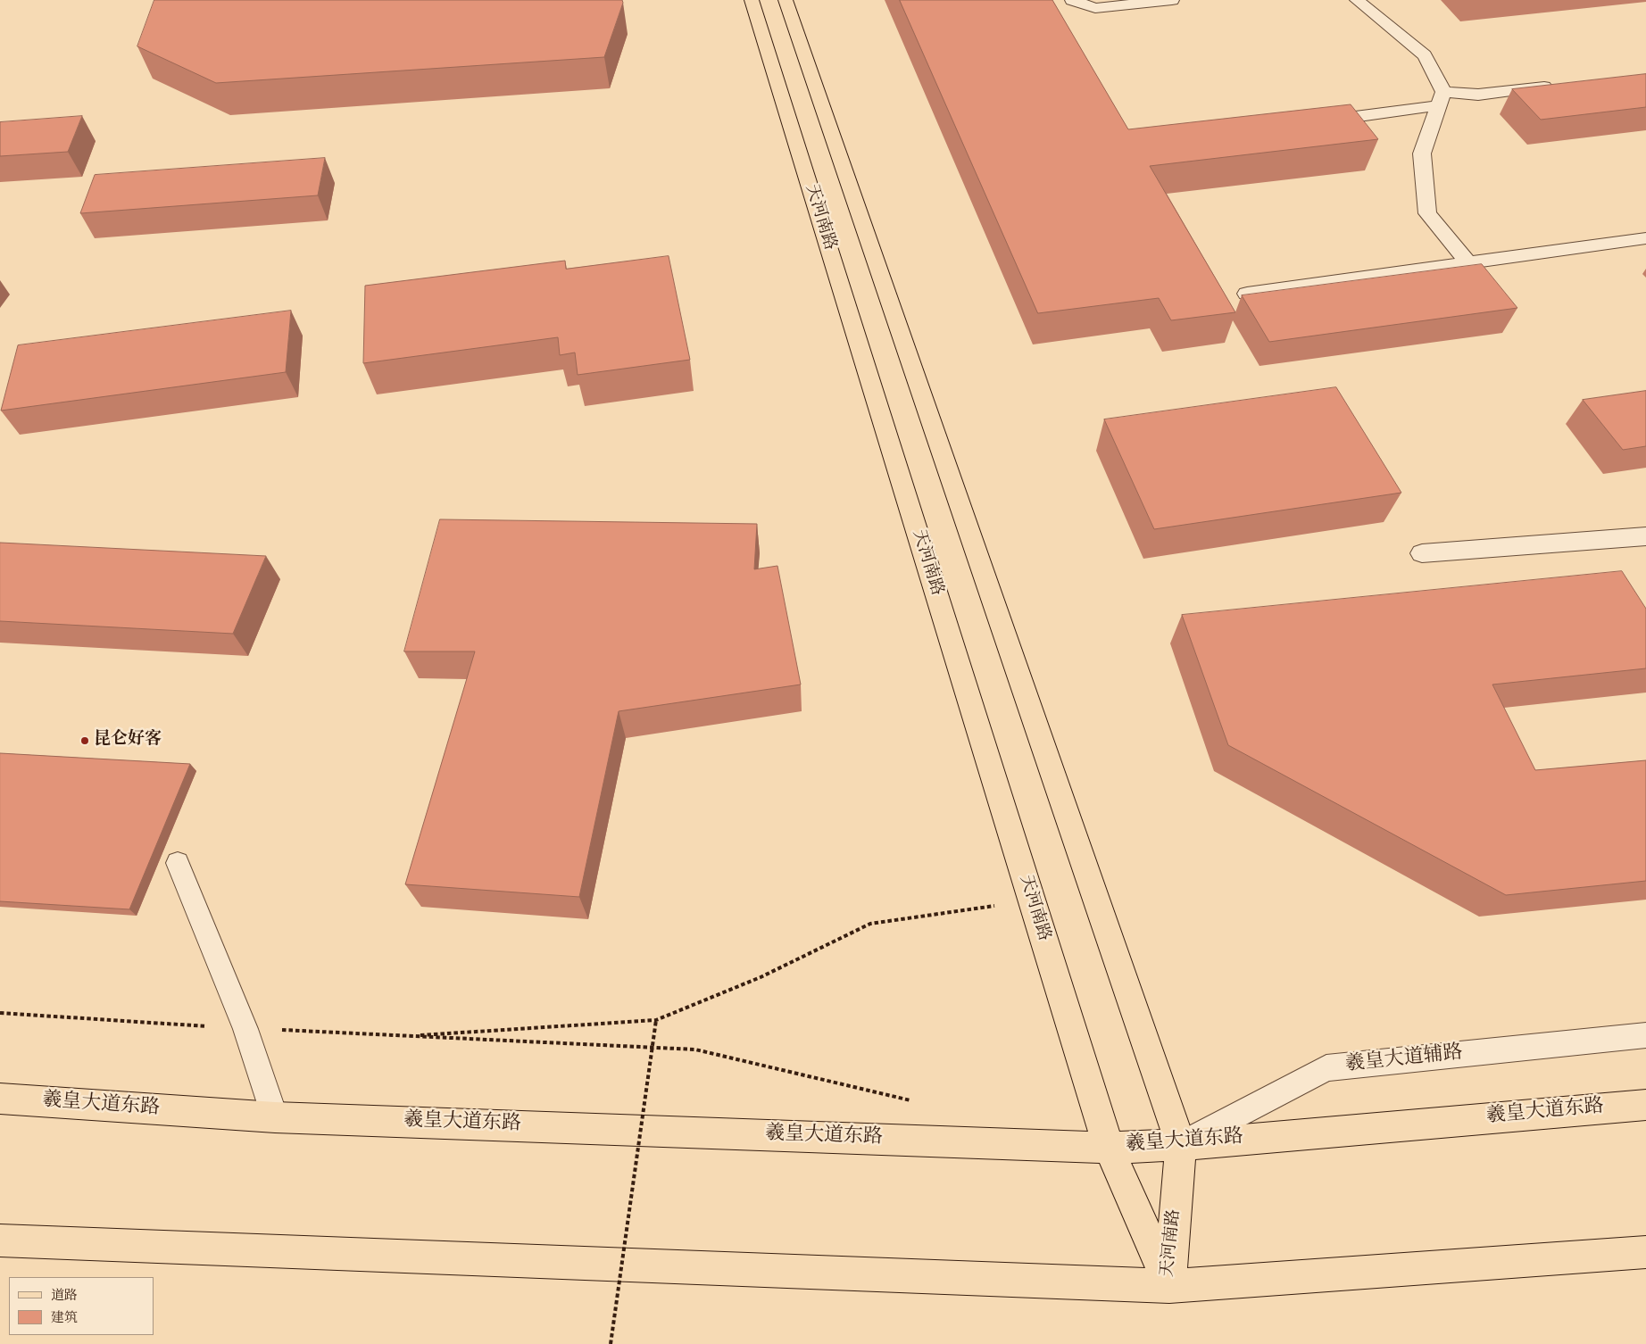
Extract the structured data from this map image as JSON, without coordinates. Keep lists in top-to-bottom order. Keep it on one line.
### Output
{"streets":{"main road":["天河南路","羲皇大道东路"],"lane":["羲皇大道辅路"]},"crossings":[["天河南路","羲皇大道辅路"],["天河南路","羲皇大道东路"],["羲皇大道辅路","羲皇大道东路"]],"places":["昆仑好客"],"legend":["道路","建筑"]}
